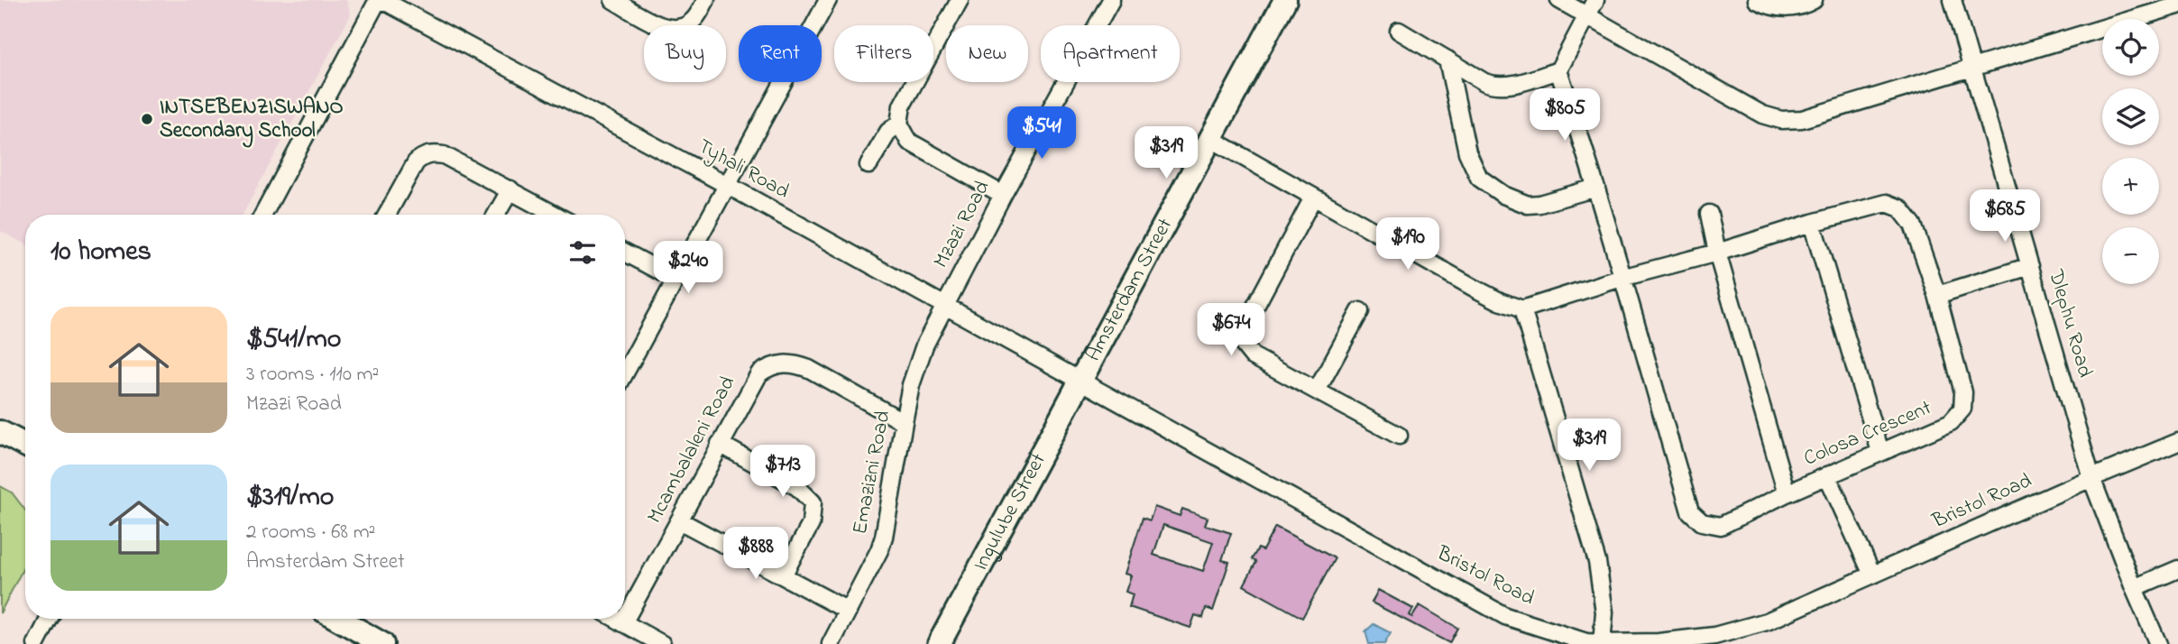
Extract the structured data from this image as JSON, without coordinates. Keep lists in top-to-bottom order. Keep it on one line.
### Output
{"streets":{"street":["Tyhali Road","Mzazi Road","Amsterdam Street","Dlephu Road","Colosa Crescent","Mcambalaleni Road","Emazizni Road","Bristol Road","Ingulube Street"]},"crossings":[["Tyhali Road","Mzazi Road"],["Tyhali Road","Amsterdam Street"],["Tyhali Road","Emazizni Road"],["Tyhali Road","Bristol Road"],["Tyhali Road","Ingulube Street"],["Mzazi Road","Emazizni Road"],["Amsterdam Street","Bristol Road"],["Amsterdam Street","Ingulube Street"],["Dlephu Road","Bristol Road"],["Mcambalaleni Road","Emazizni Road"],["Bristol Road","Ingulube Street"]],"places":["INTSEBENZISWANO Secondary School"],"page":{"map_buttons":["+","−"],"chip":["Buy","Rent","Filters","New","Apartment"],"price":["$805","$541","$319","$685","$190","$240","$674","$319","$713","$888"],"heading":"10 homes","list":[{"name":"$541/mo","note":"3 rooms · 110 m² · Mzazi Road"},{"name":"$319/mo","note":"2 rooms · 68 m² · Amsterdam Street"}]}}
